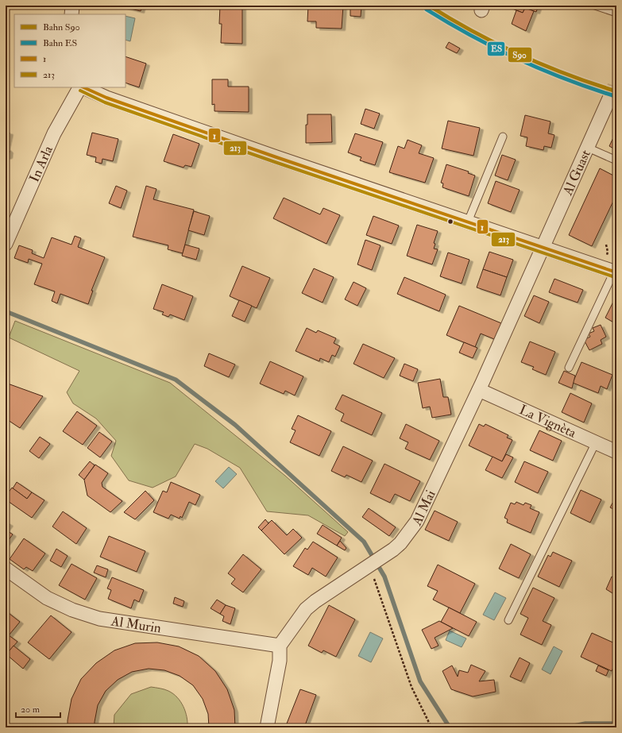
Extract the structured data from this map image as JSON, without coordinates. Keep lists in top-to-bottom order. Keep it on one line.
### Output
{"streets":{"street":["In Arla","Al Guast","La Vignèta","Al Mai","Al Murin"]},"crossings":[["Al Guast","Al Mai"],["La Vignèta","Al Mai"],["Al Mai","Al Murin"]],"lines":["rail line S90","rail line ES","transit line 1","transit line 213"],"legend":["Bahn S90","Bahn ES","1","213"],"scale_bar":"20 m"}
